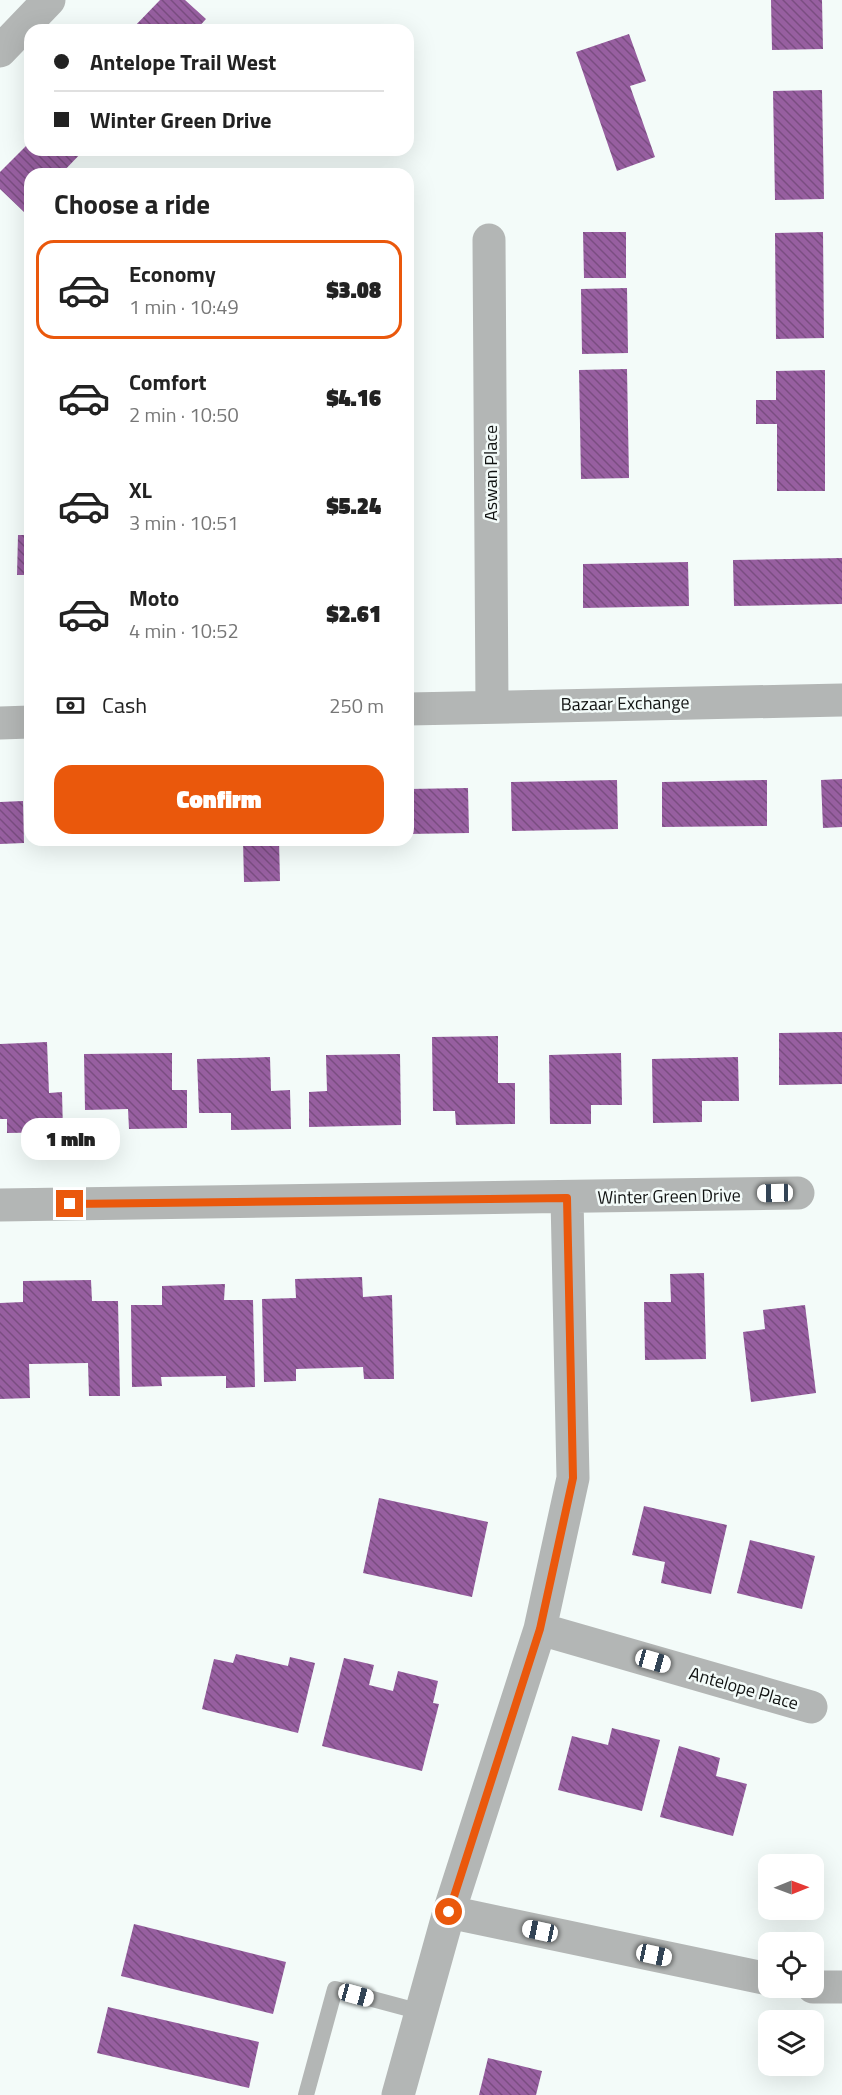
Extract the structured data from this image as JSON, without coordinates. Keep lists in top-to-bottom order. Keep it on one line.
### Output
{"streets":{"street":["Aswan Place","Bazaar Exchange","Winter Green Drive","Antelope Place"]},"crossings":[["Aswan Place","Bazaar Exchange"]],"north":"right","page":{"banner":["Antelope Trail West","Winter Green Drive"],"heading":"Choose a ride","list":[{"name":"Economy","note":"1 min · 10:49","value":"$3.08"},{"name":"Comfort","note":"2 min · 10:50","value":"$4.16"},{"name":"XL","note":"3 min · 10:51","value":"$5.24"},{"name":"Moto","note":"4 min · 10:52","value":"$2.61"}],"pay":["Cash","250 m"],"buttons":"Confirm","bubble":"1 min"}}
